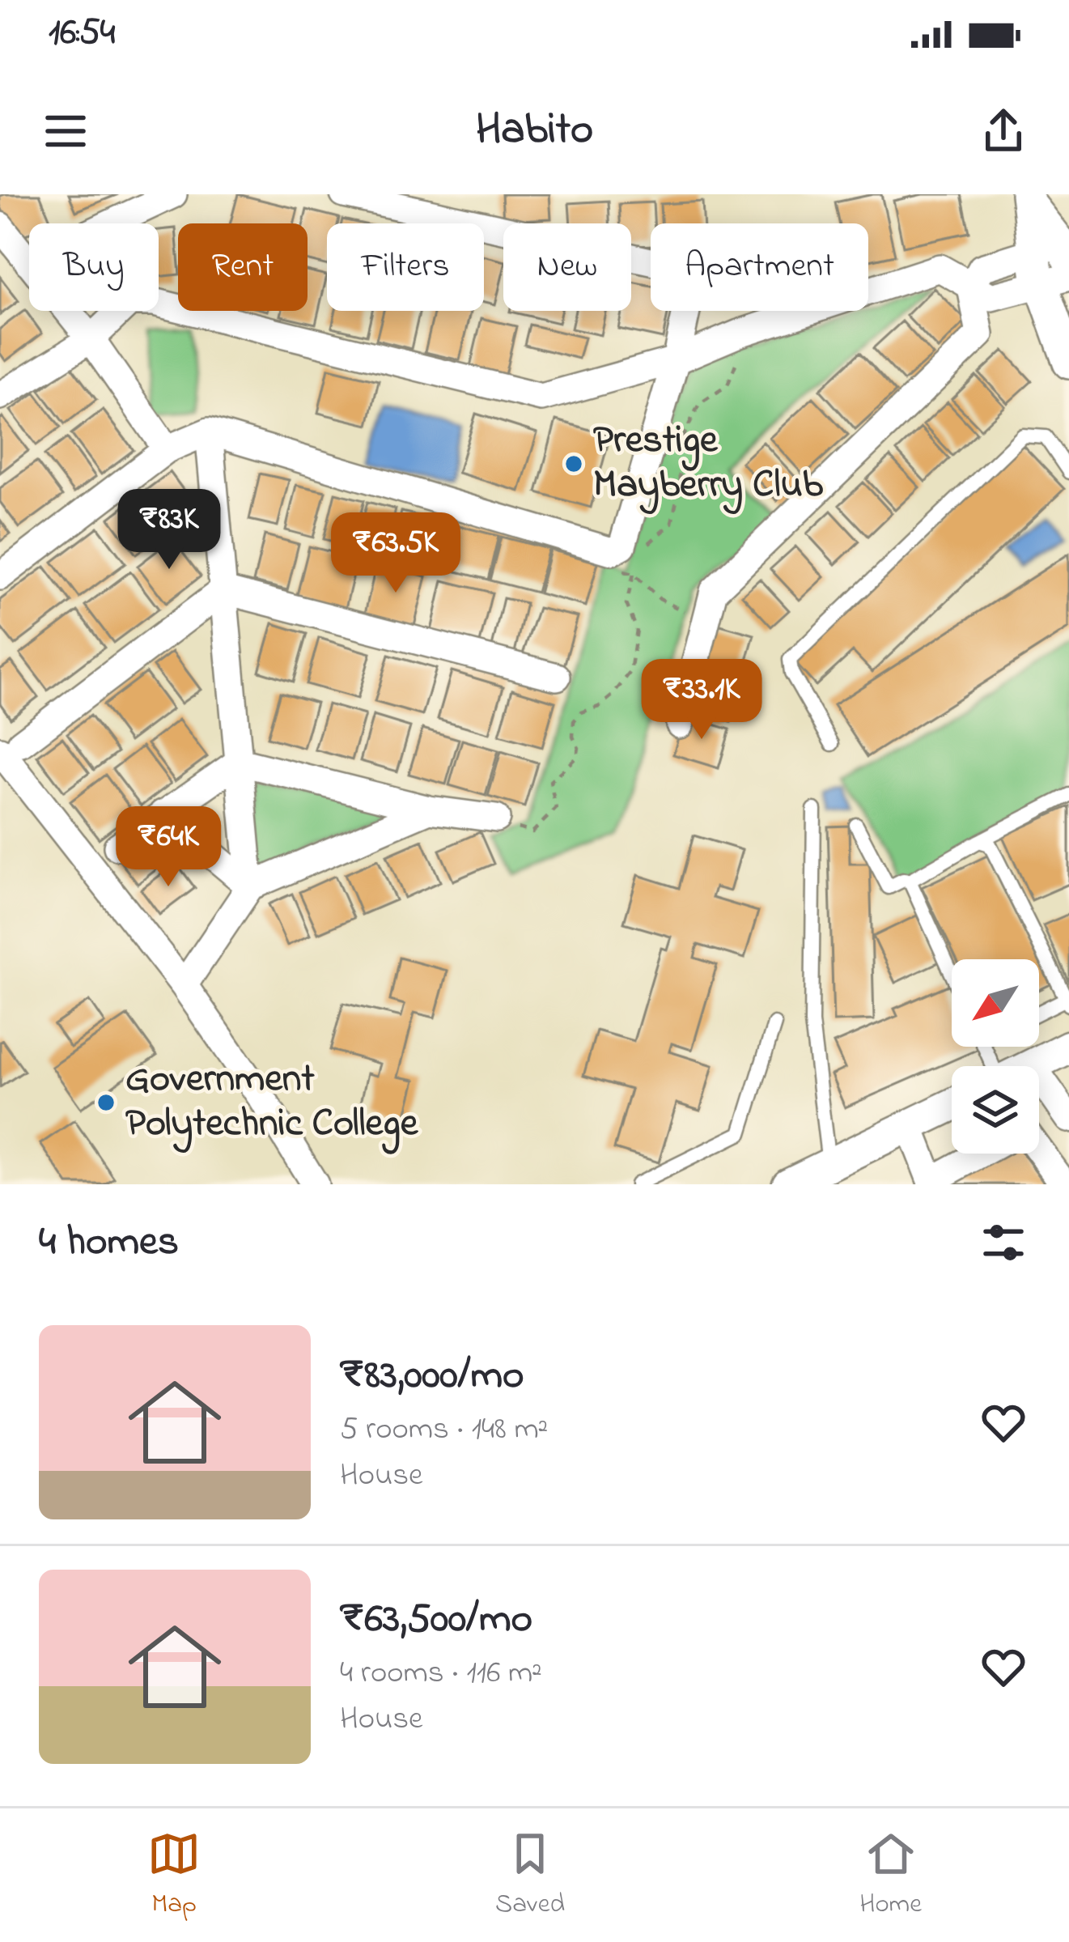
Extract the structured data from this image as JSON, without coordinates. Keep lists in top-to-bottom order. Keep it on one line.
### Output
{"places":["Prestige Mayberry Club","Government Polytechnic College"],"north":"bottom left","page":{"status":"16:54","header":"Habito","chip":["Buy","Rent","Filters","New","Apartment"],"price":["₹83K","₹63.5K","₹33.1K","₹64K"],"heading":"4 homes","list":[{"name":"₹83,000/mo","note":"5 rooms · 148 m² · House"},{"name":"₹63,500/mo","note":"4 rooms · 116 m² · House"}],"tabs":["Map","Saved","Home"]}}
